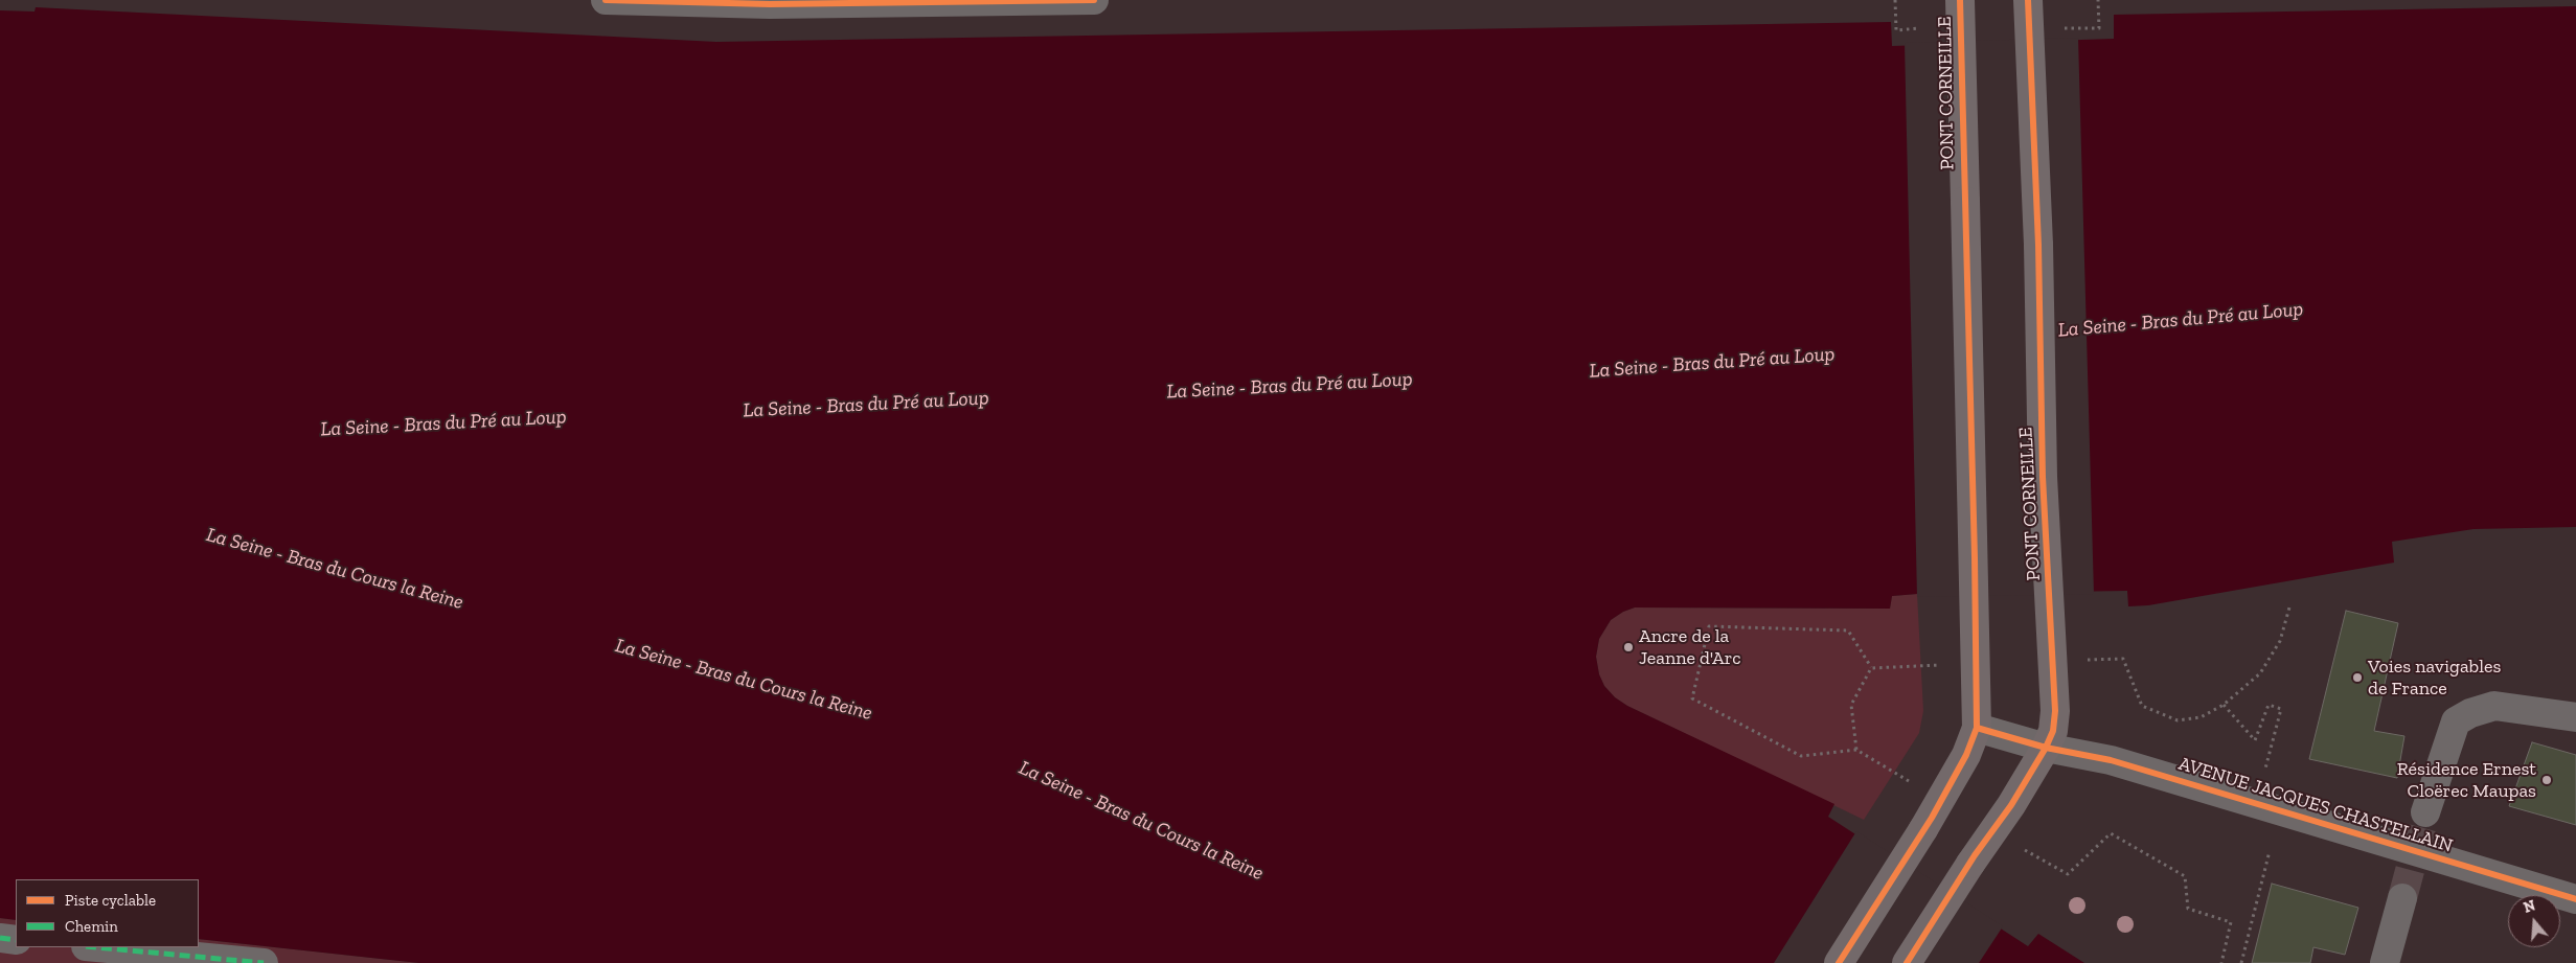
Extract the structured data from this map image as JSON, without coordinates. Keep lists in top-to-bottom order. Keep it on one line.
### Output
{"streets":{"main road":["PONT CORNEILLE"],"street":["AVENUE JACQUES CHASTELLAIN"]},"crossings":[["PONT CORNEILLE","AVENUE JACQUES CHASTELLAIN"]],"water":["La Seine - Bras du Pré au Loup","La Seine - Bras du Cours la Reine"],"places":["Ancre de la Jeanne d'Arc","Voies navigables de France","Résidence Ernest Cloërec Maupas"],"legend":["Piste cyclable","Chemin"],"north":"top"}
